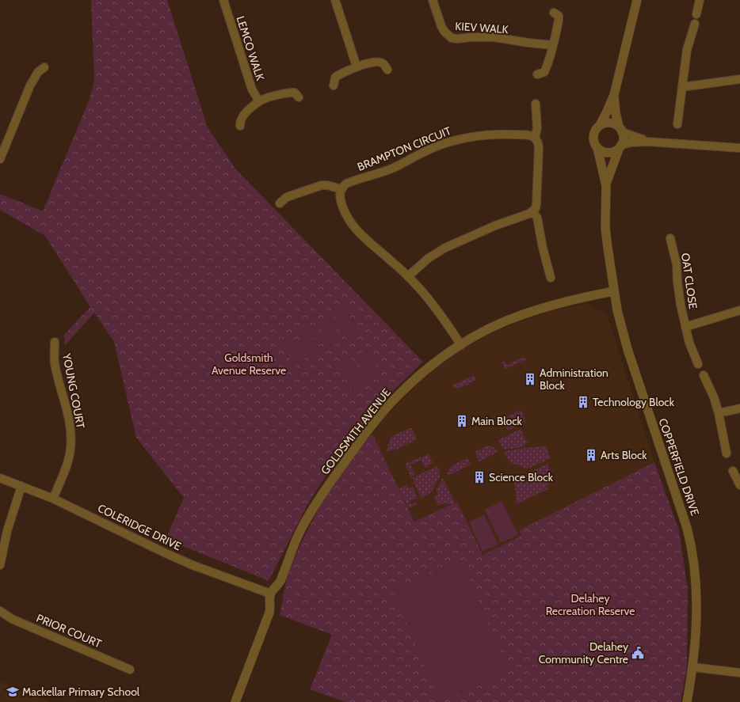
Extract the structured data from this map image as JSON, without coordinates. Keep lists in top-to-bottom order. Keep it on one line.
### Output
{"streets":{"street":["KIEV WALK","LEMCO WALK","BRAMPTON CIRCUIT","OAT CLOSE","YOUNG COURT","GOLDSMITH AVENUE","COPPERFIELD DRIVE","COLERIDGE DRIVE","PRIOR COURT"]},"crossings":[["YOUNG COURT","COLERIDGE DRIVE"],["GOLDSMITH AVENUE","COPPERFIELD DRIVE"],["GOLDSMITH AVENUE","COLERIDGE DRIVE"]],"parks":["Goldsmith Avenue Reserve","Delahey Recreation Reserve"],"places":{"building":["Administration Block","Technology Block","Main Block","Arts Block","Science Block"],"public building":["Delahey Community Centre"],"school or university":["Mackellar Primary School"]}}
